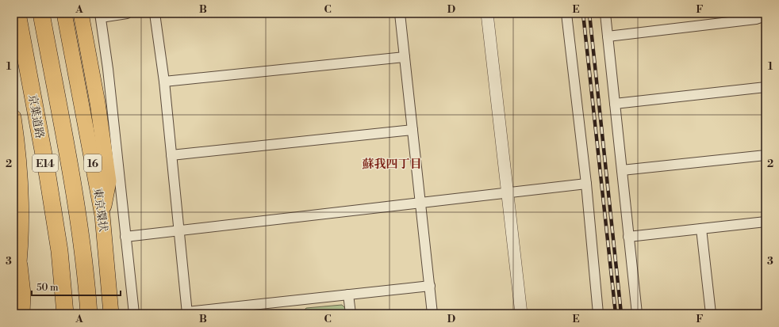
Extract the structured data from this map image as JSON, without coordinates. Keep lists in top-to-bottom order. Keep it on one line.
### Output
{"streets":{"highway":["京葉道路","E14","16","東京環状"]},"crossings":[["16","東京環状"]],"districts":["蘇我四丁目"],"scale_bar":"50 m","grid":{"columns":["A","B","C","D","E","F"],"rows":["1","2","3"]}}
